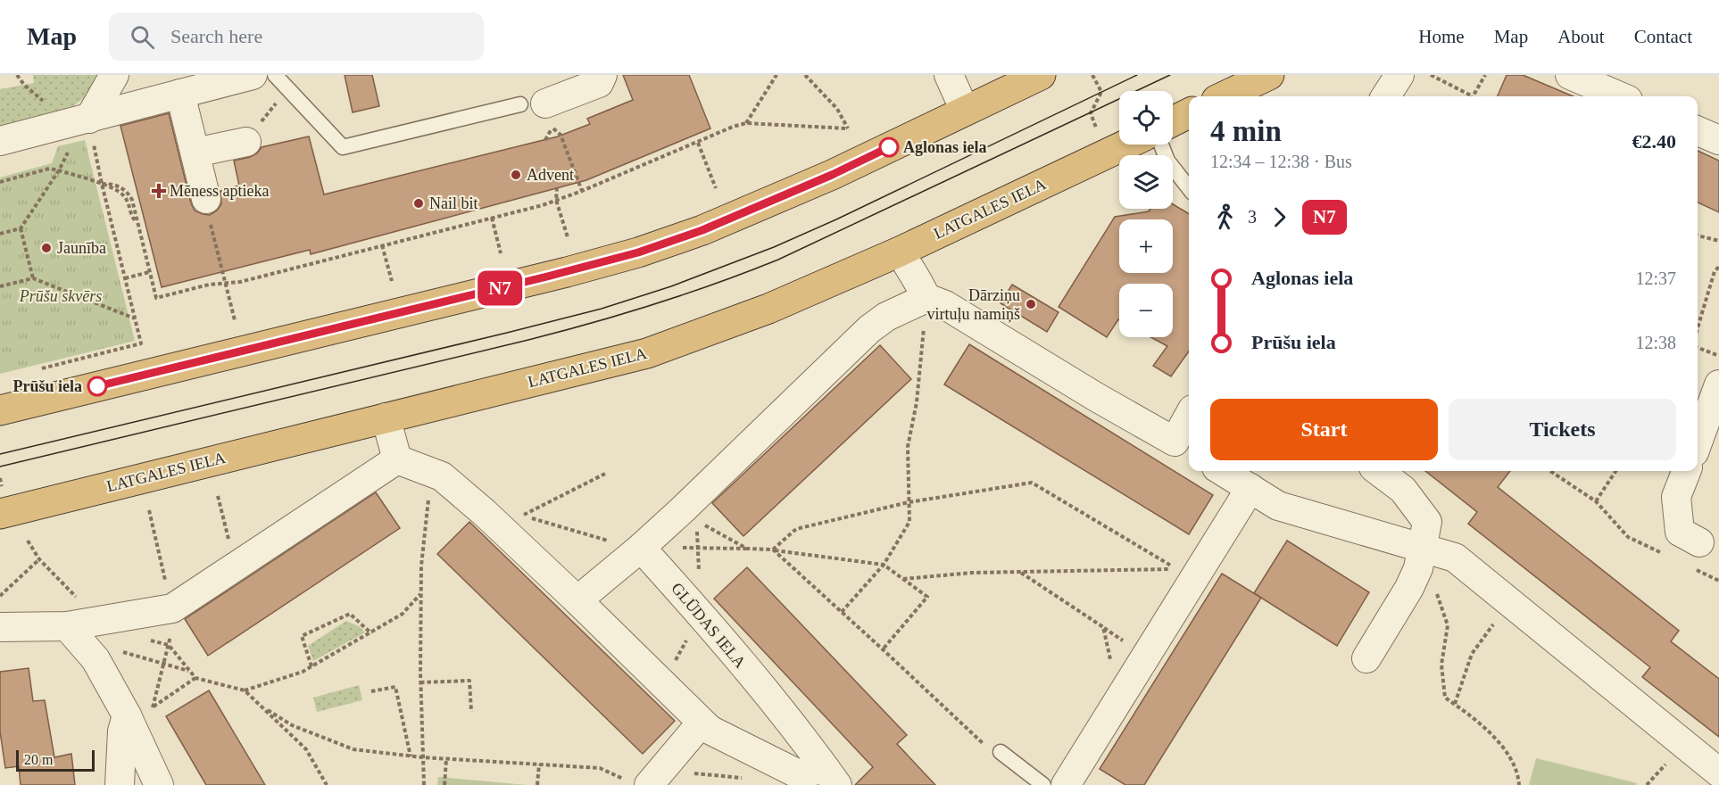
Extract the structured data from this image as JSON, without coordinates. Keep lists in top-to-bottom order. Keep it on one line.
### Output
{"streets":{"highway":["LATGALES IELA"],"street":["GLŪDAS IELA"]},"parks":["Prūšu skvērs"],"places":{"other":["Aglonas iela","Advent","Nail bit","Jaunība","Dārziņu virtuļu namiņš","Prūšu iela"],"health":["Mēness aptieka"]},"lines":["bus line N7"],"scale_bar":"20 m","page":{"header":"Map","search":"Search here","nav":["Home","Map","About","Contact"],"on_map":"N7","map_buttons":["+","−"],"heading":["4 min","12:34 – 12:38 · Bus","€2.40"],"legs":["3","N7"],"list":[{"name":"Aglonas iela","value":"12:37"},{"name":"Prūšu iela","value":"12:38"}],"buttons":["Start","Tickets"],"scale":"20 m"}}
